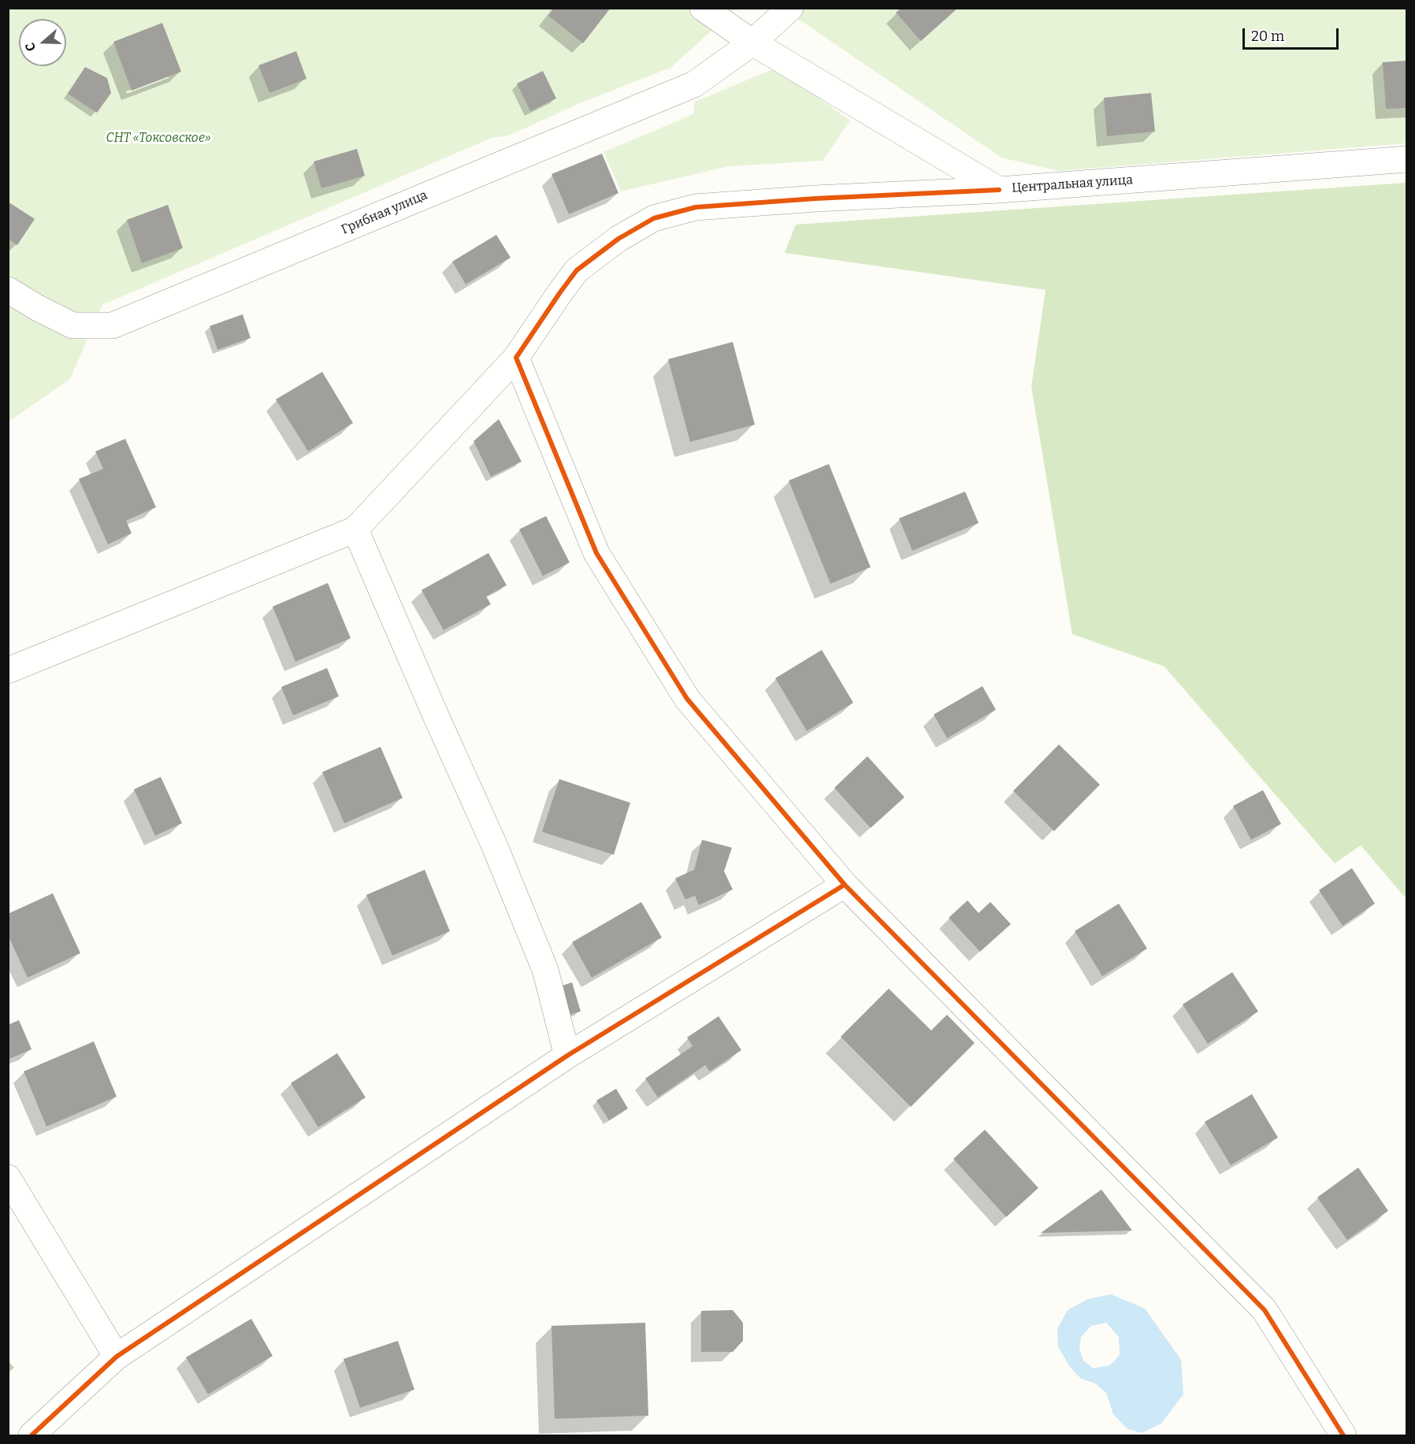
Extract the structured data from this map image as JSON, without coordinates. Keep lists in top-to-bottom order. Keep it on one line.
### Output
{"streets":{"street":["Центральная улица","Грибная улица"]},"crossings":[["Центральная улица","Грибная улица"]],"parks":["СНТ «Токсовское»"],"scale_bar":"20 m","north":"left"}
